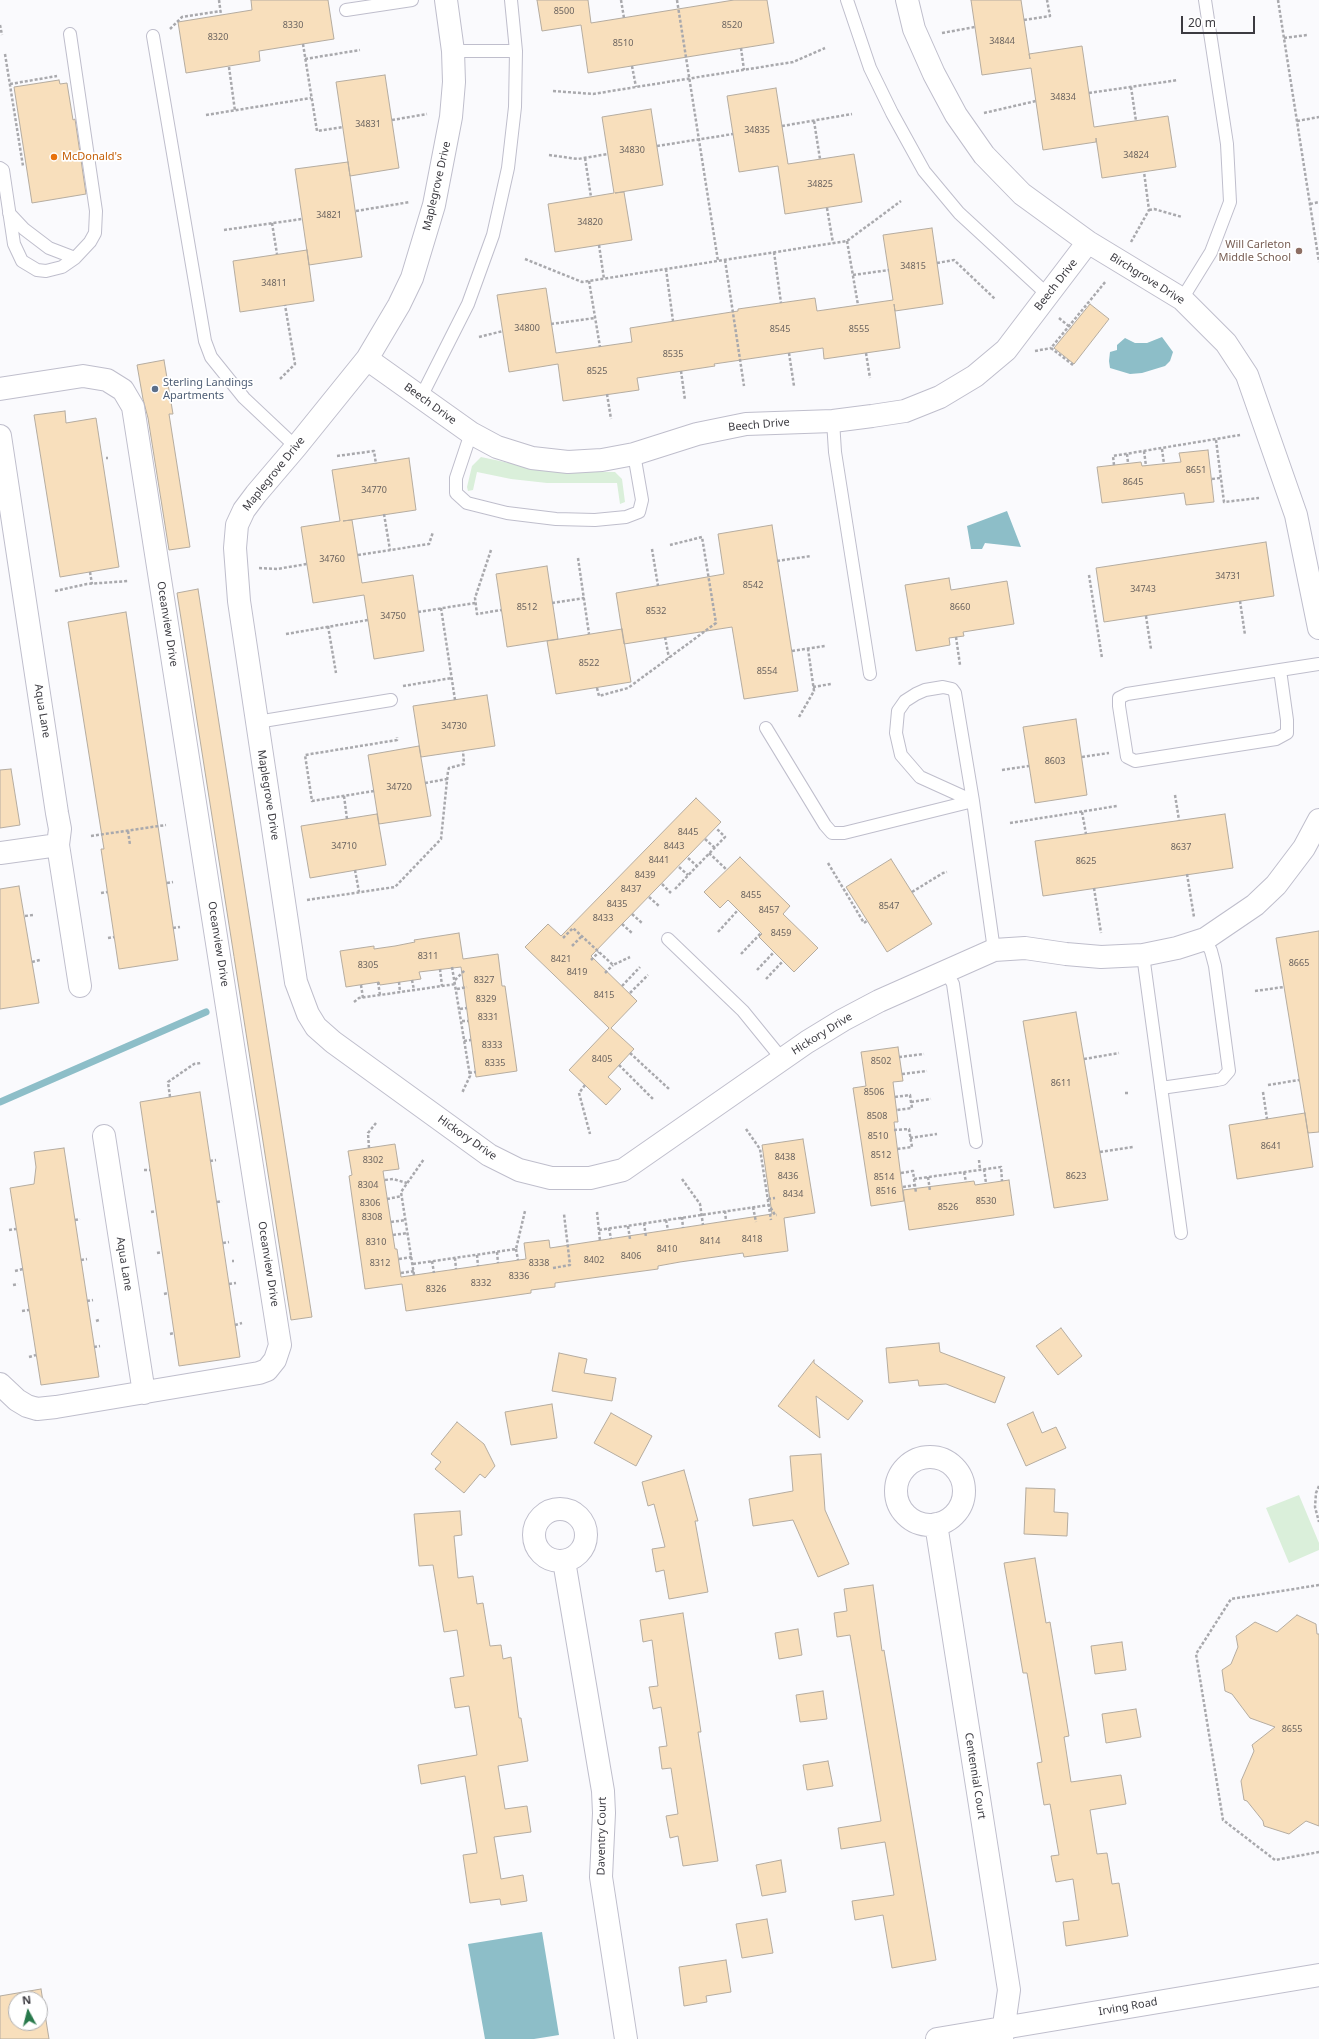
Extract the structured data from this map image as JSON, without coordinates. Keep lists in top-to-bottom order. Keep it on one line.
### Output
{"streets":{"street":["Maplegrove Drive","Birchgrove Drive","Beech Drive","Oceanview Drive","Aqua Lane","Hickory Drive","Centennial Court","Daventry Court","Irving Road"]},"crossings":[["Maplegrove Drive","Beech Drive"],["Maplegrove Drive","Hickory Drive"],["Birchgrove Drive","Beech Drive"],["Oceanview Drive","Aqua Lane"],["Centennial Court","Irving Road"]],"places":["McDonald's","Will Carleton Middle School","Sterling Landings Apartments"],"house_numbers":["8500","8330","8520","8320","34844","8510","34834","34831","34835","34830","34824","34825","34821","34820","34815","34811","34800","8545","8555","8535","8525","8651","8645","34770","34760","34731","8542","34743","8512","8660","8532","34750","8522","8554","34730","8603","34720","8445","34710","8443","8637","8441","8625","8439","8437","8455","8435","8547","8457","8433","8459","8311","8421","8665","8305","8419","8327","8415","8329","8331","8333","8405","8502","8335","8611","8506","8508","8510","8641","8512","8438","8302","8436","8623","8514","8304","8516","8434","8530","8306","8526","8308","8418","8414","8310","8410","8406","8402","8312","8338","8336","8332","8326","8655"],"scale_bar":"20 m","north":"top"}
